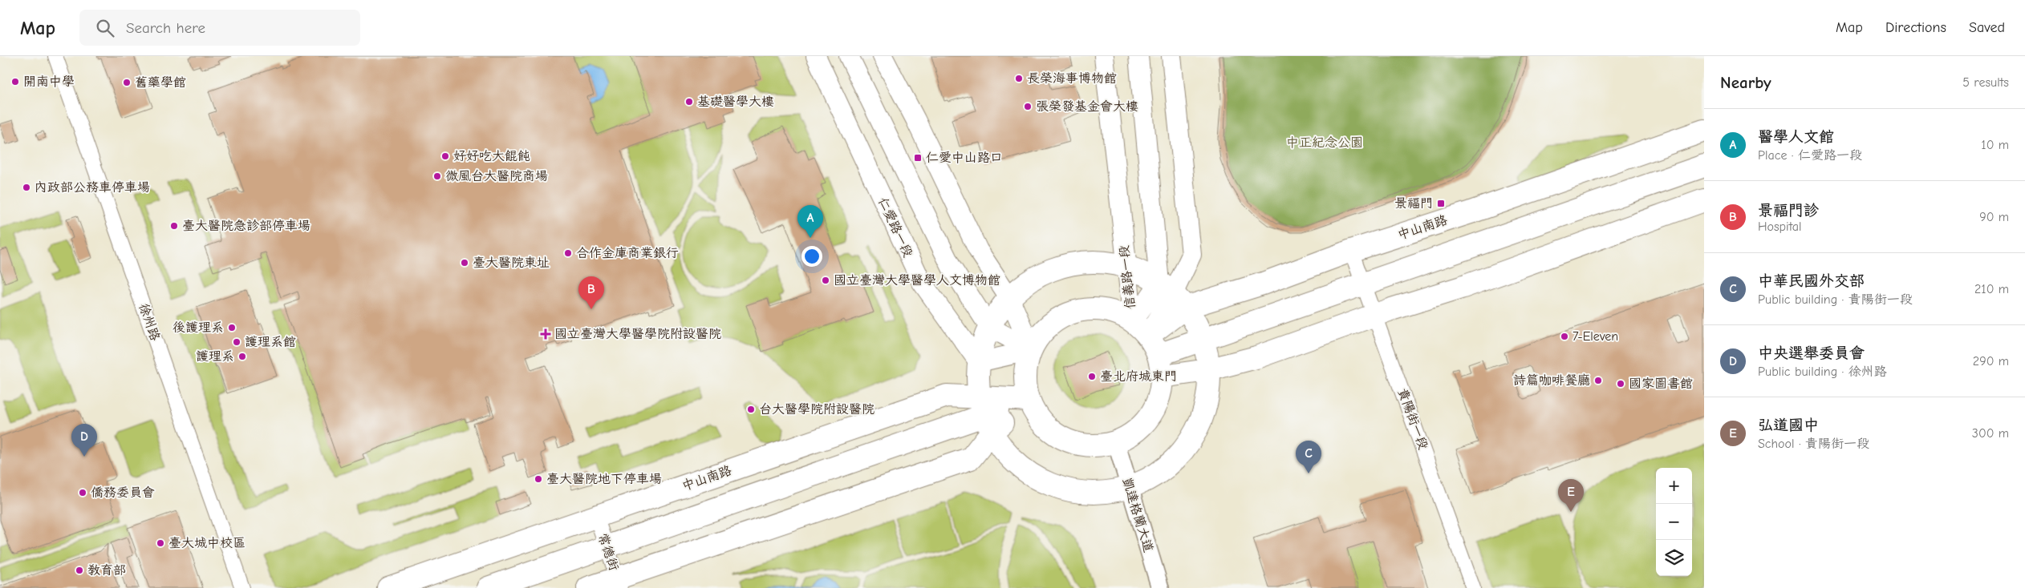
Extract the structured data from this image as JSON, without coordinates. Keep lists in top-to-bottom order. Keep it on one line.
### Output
{"streets":{"main road":["仁愛路一段","中山南路","信義路一段"],"street":["徐州路","貴陽街一段","凱達格蘭大道","常德街"]},"crossings":[["中山南路","信義路一段"],["中山南路","貴陽街一段"],["中山南路","凱達格蘭大道"],["中山南路","常德街"],["信義路一段","凱達格蘭大道"]],"parks":["中正紀念公園"],"places":{"other":["長榮海事博物館","開南中學","舊藥學館","基礎醫學大樓","張榮發基金會大樓","好好吃大餛飩","微風台大醫院商場","內政部公務車停車場","臺大醫院急診部停車場","合作金庫商業銀行","臺大醫院東址","國立臺灣大學醫學人文博物館","後護理系","7-Eleven","護理系館","護理系","臺北府城東門","詩篇咖啡餐廳","國家圖書館","台大醫學院附設醫院","臺大醫院地下停車場","僑務委員會","臺大城中校區","教育部"],"transit":["仁愛中山路口","景福門"],"health":["國立臺灣大學醫學院附設醫院"]},"page":{"header":"Map","search":"Search here","nav":["Map","Directions","Saved"],"heading":["Nearby","5 results"],"list":[{"mark":"A","name":"醫學人文館","note":"Place · 仁愛路一段","value":"10 m"},{"mark":"B","name":"景福門診","note":"Hospital","value":"90 m"},{"mark":"C","name":"中華民國外交部","note":"Public building · 貴陽街一段","value":"210 m"},{"mark":"D","name":"中央選舉委員會","note":"Public building · 徐州路","value":"290 m"},{"mark":"E","name":"弘道國中","note":"School · 貴陽街一段","value":"300 m"}],"pins":["A","B","D","C","E"],"map_buttons":["+","−"]}}
